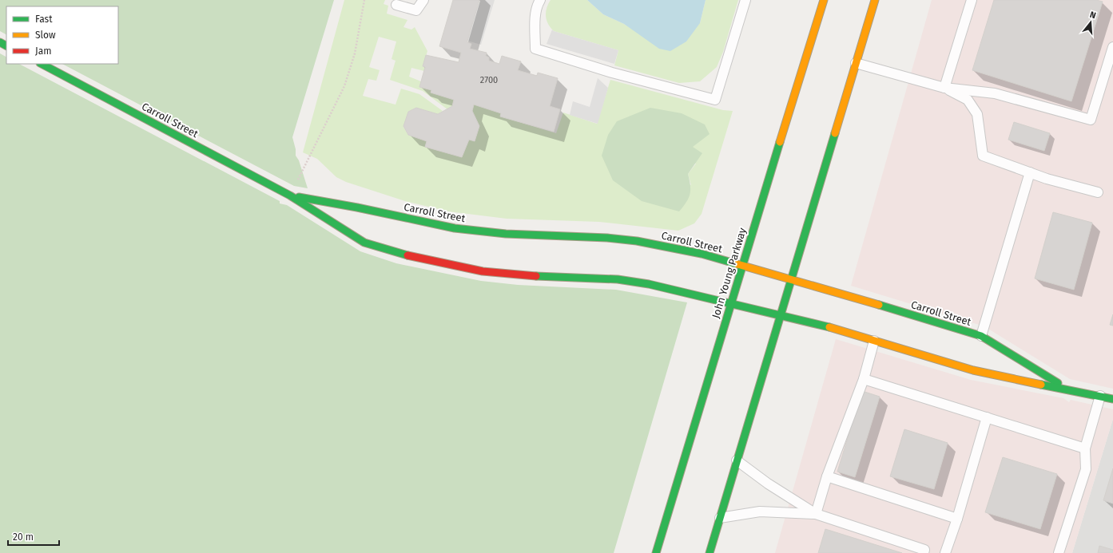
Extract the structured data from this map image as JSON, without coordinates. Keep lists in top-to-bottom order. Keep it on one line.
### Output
{"streets":{"main road":["Carroll Street","John Young Parkway"]},"crossings":[["Carroll Street","John Young Parkway"]],"house_numbers":["2700"],"legend":["Fast","Slow","Jam"],"scale_bar":"20 m","north":"top"}
